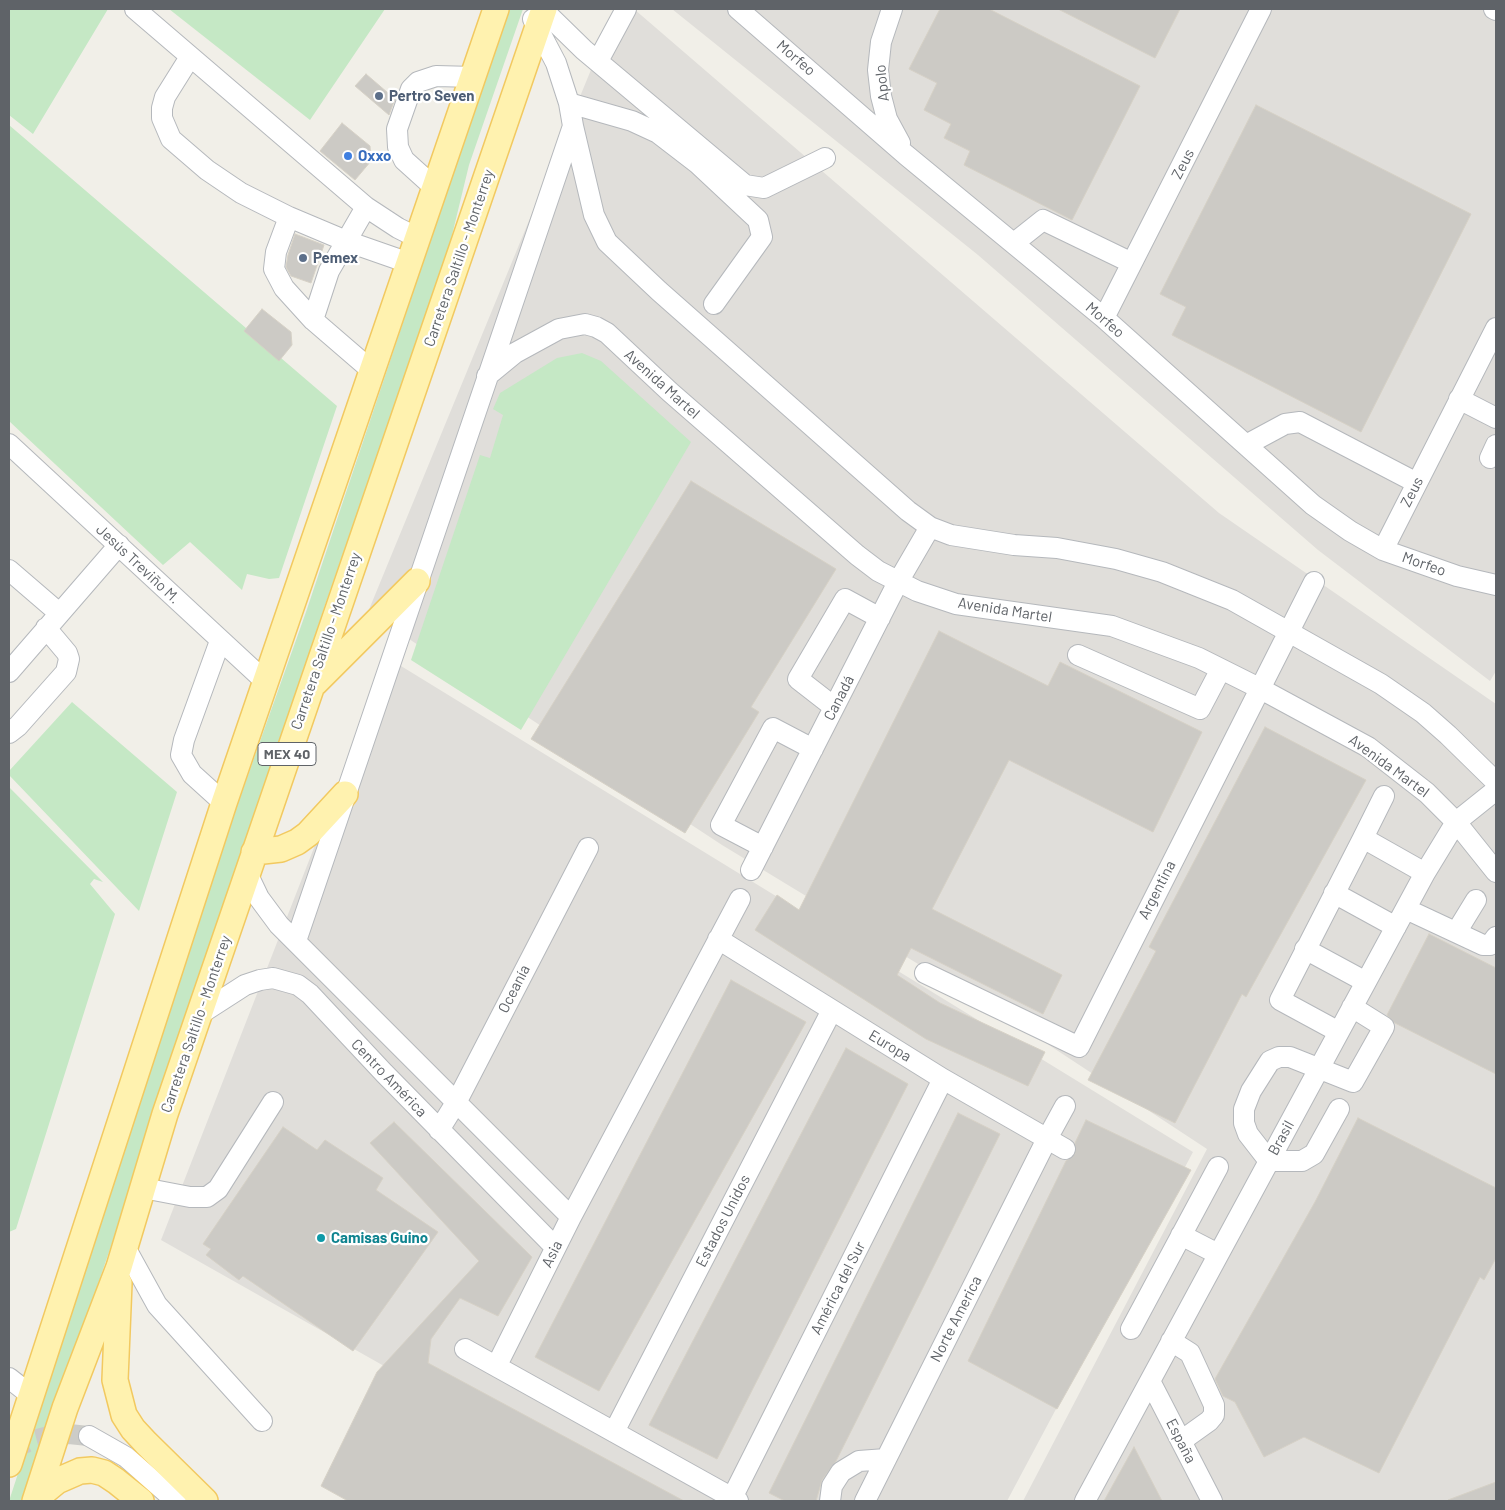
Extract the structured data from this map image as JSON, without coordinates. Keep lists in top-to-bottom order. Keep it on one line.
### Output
{"streets":{"main road":["Carretera Saltillo - Monterrey","MEX 40"],"street":["Morfeo","Apolo","Zeus","Avenida Martel","Jesús Treviño M.","Canadá","Argentina","Oceanía","Europa","Centro América","Brasil","Estados Unidos","Asia","América del Sur","Norte America","España"]},"crossings":[["Morfeo","Apolo"],["Morfeo","Zeus"],["Carretera Saltillo - Monterrey","Centro América"],["Avenida Martel","Canadá"],["Avenida Martel","Argentina"],["Avenida Martel","Brasil"],["Jesús Treviño M.","MEX 40"],["Oceanía","Centro América"],["Europa","Estados Unidos"],["Europa","Asia"],["Europa","América del Sur"],["Europa","Norte America"],["Centro América","Asia"],["Brasil","España"]],"places":["Pertro Seven","Oxxo","Pemex","Camisas Guino"]}
